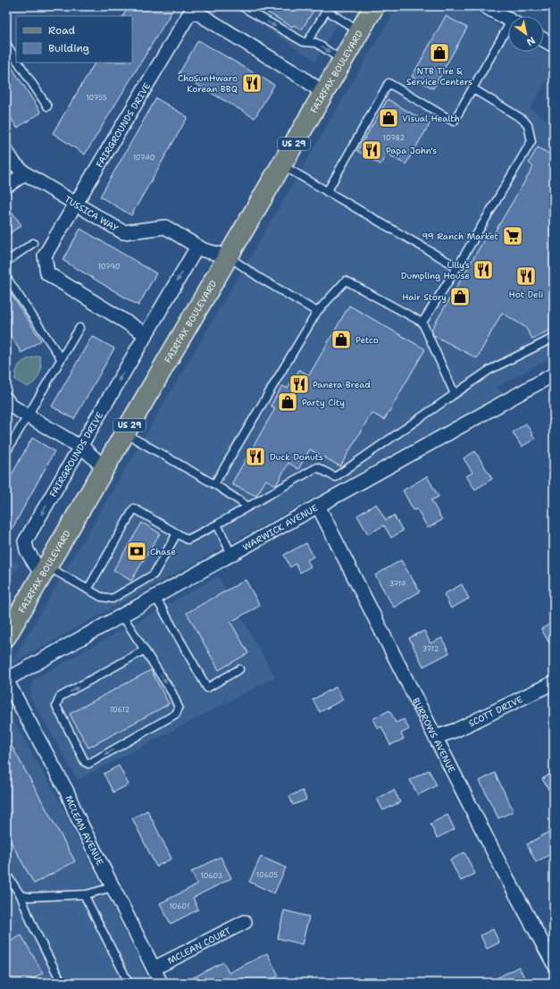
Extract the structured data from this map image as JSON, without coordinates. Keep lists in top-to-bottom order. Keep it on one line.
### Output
{"streets":{"main road":["FAIRFAX BOULEVARD","US 29"],"street":["FAIRGROUNDS DRIVE","TUSSICA WAY","WARWICK AVENUE","SCOTT DRIVE","BURROWS AVENUE","MCLEAN AVENUE","MCLEAN COURT"]},"crossings":[["FAIRFAX BOULEVARD","FAIRGROUNDS DRIVE"],["FAIRFAX BOULEVARD","TUSSICA WAY"],["FAIRGROUNDS DRIVE","TUSSICA WAY"],["WARWICK AVENUE","BURROWS AVENUE"],["WARWICK AVENUE","MCLEAN AVENUE"],["SCOTT DRIVE","BURROWS AVENUE"],["MCLEAN AVENUE","MCLEAN COURT"]],"one_way":["FAIRGROUNDS DRIVE"],"places":{"shop":["NTB Tire & Service Centers","Visual Health","Hair Story","Petco","Party City"],"restaurant":["ChoSunHwaro Korean BBQ","Papa John's","Lilly’s Dumpling House","Hot Deli","Panera Bread","Duck Donuts"],"supermarket":["99 Ranch Market"],"bank":["Chase"]},"house_numbers":["10755","10782","10740","10790","3714","3712","10612","10605","10603","10601"],"legend":["Road","Building"],"north":"bottom right"}
